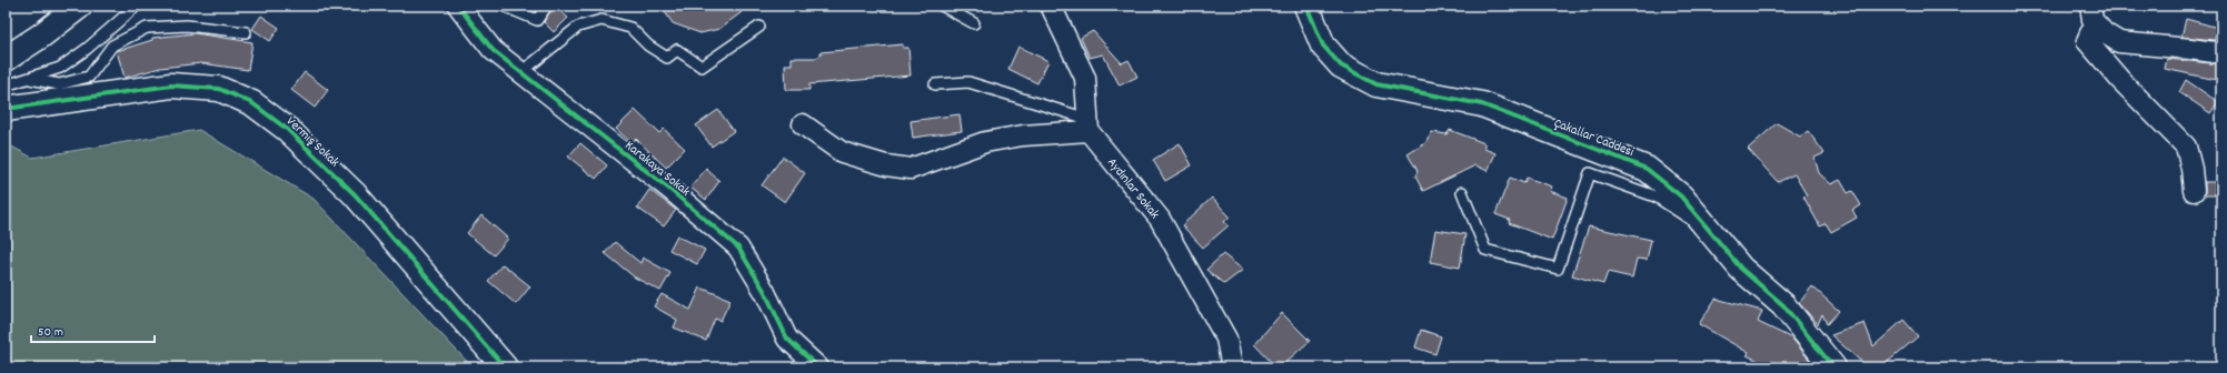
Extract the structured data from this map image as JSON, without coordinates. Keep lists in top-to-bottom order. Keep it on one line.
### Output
{"streets":{"street":["Çakallar Caddesi","Vermiş Sokak","Karakaya Sokak","Aydınlar Sokak"]},"scale_bar":"50 m"}
